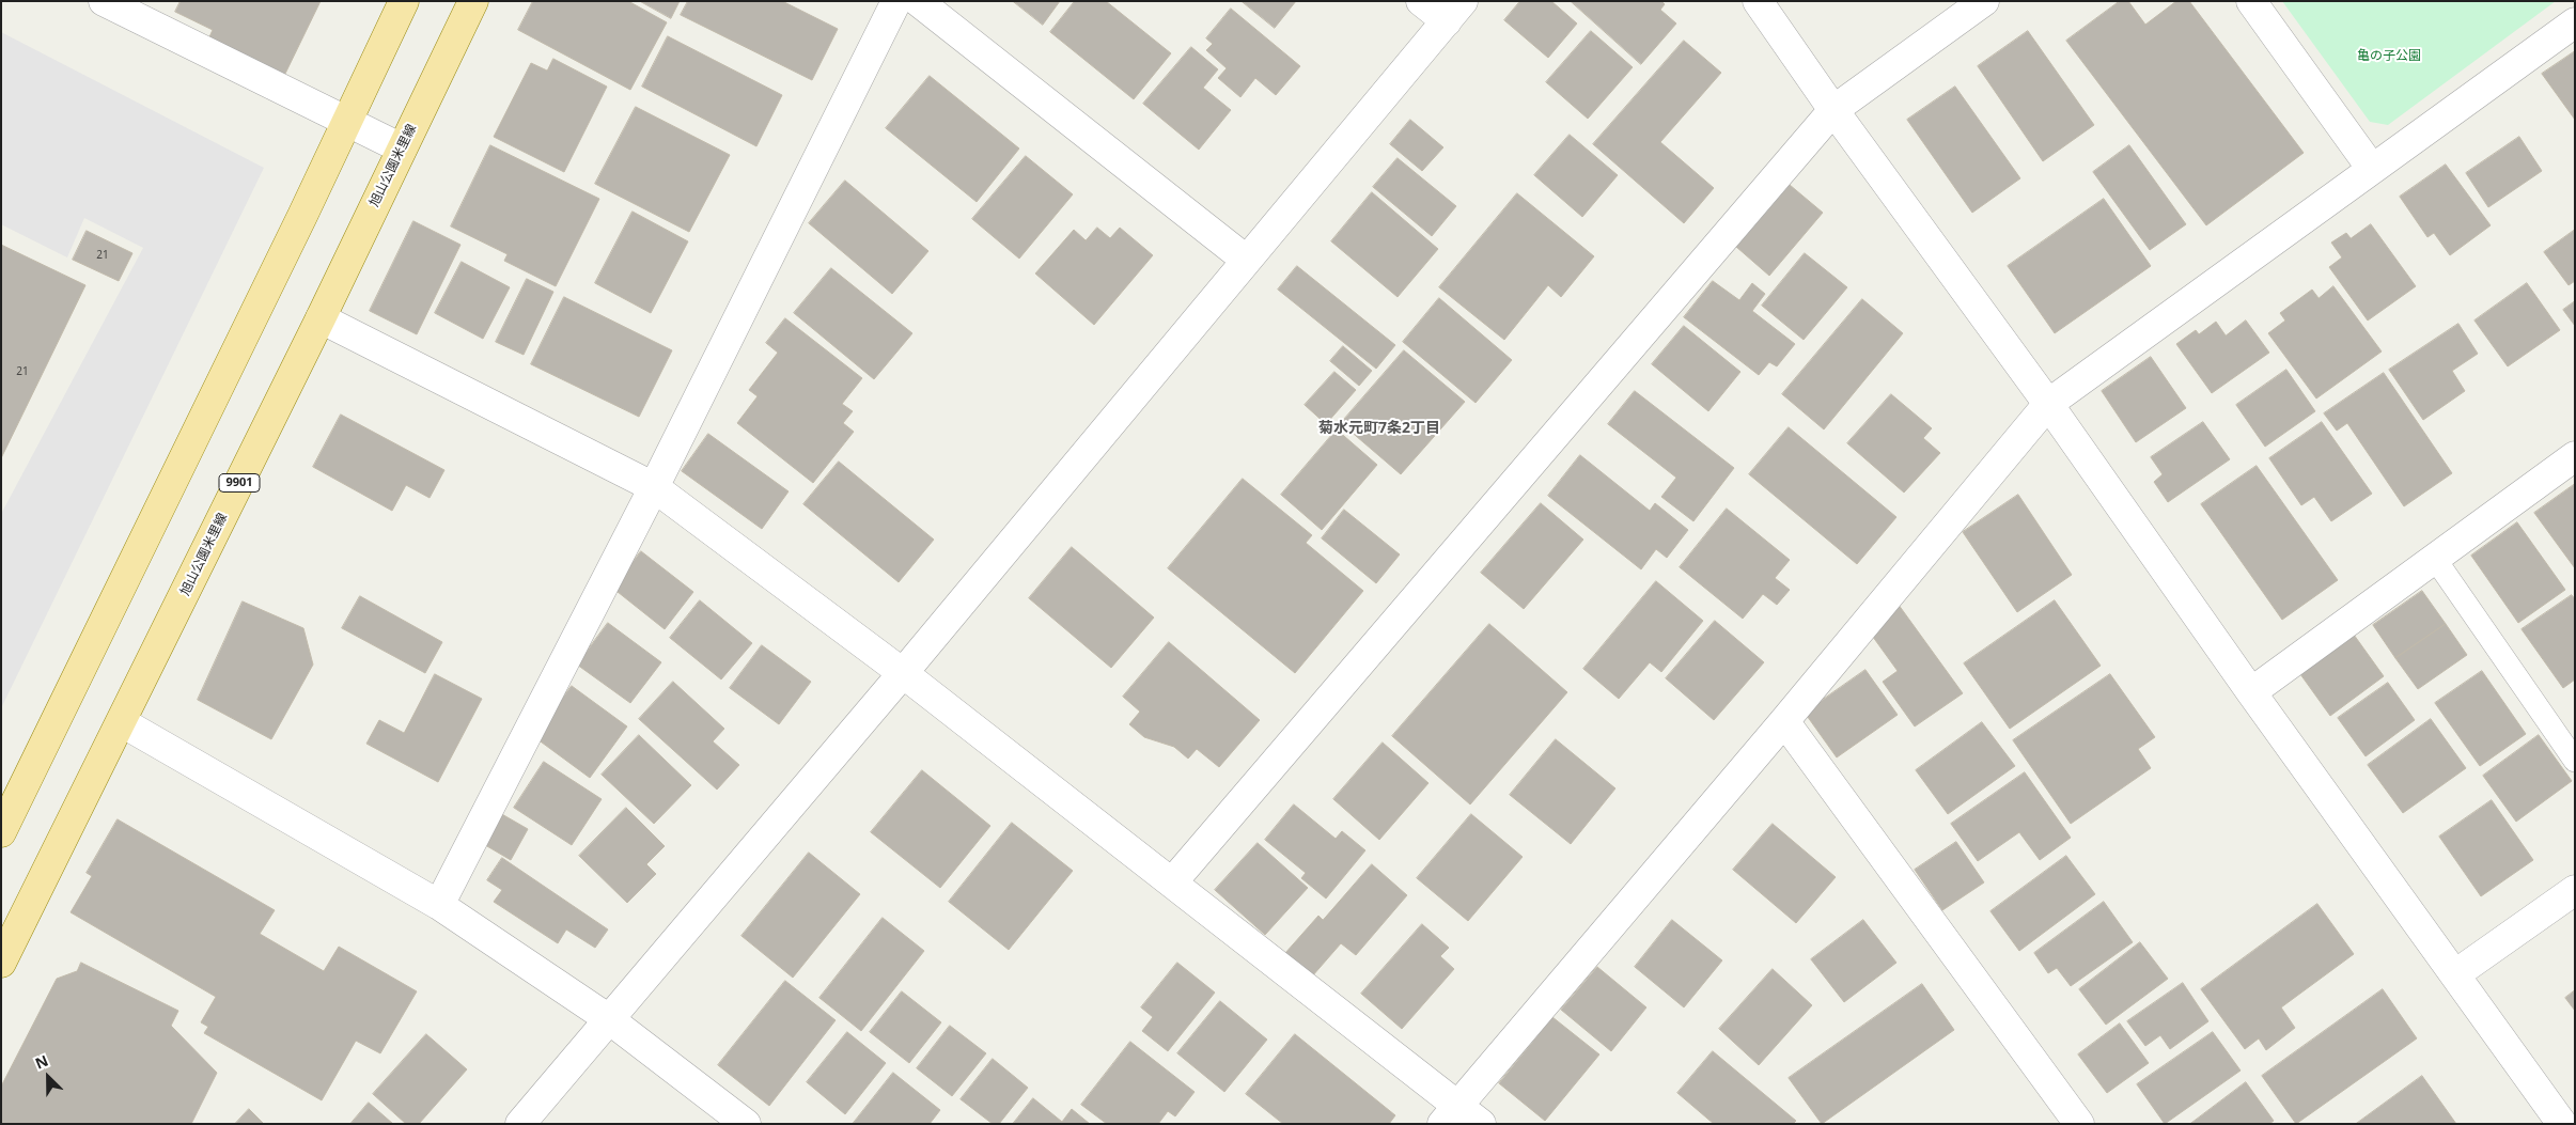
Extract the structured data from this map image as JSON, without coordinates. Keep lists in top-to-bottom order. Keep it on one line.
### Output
{"streets":{"main road":["旭山公園米里線","9901"]},"districts":["菊水元町7条2丁目"],"parks":["亀の子公園"],"house_numbers":["21","21"],"north":"top left"}
